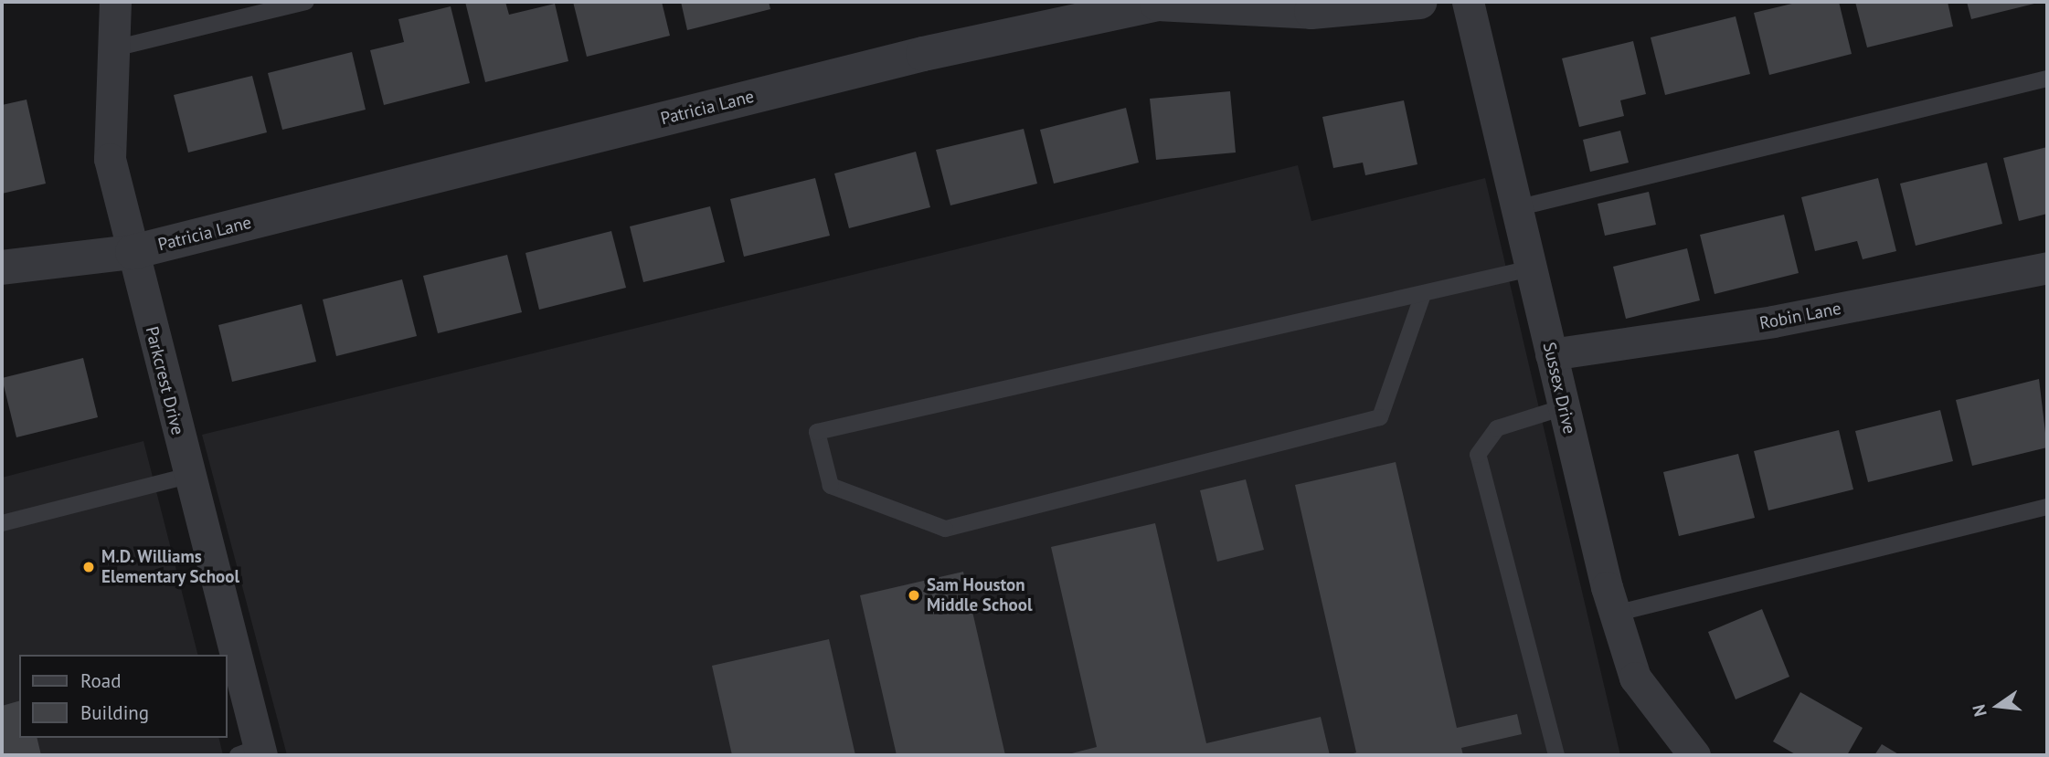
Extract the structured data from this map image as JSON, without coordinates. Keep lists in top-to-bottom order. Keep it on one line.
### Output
{"streets":{"street":["Patricia Lane","Robin Lane","Parkcrest Drive","Sussex Drive"]},"crossings":[["Patricia Lane","Parkcrest Drive"],["Robin Lane","Sussex Drive"]],"places":["M.D. Williams Elementary School","Sam Houston Middle School"],"legend":["Road","Building"],"north":"left"}
